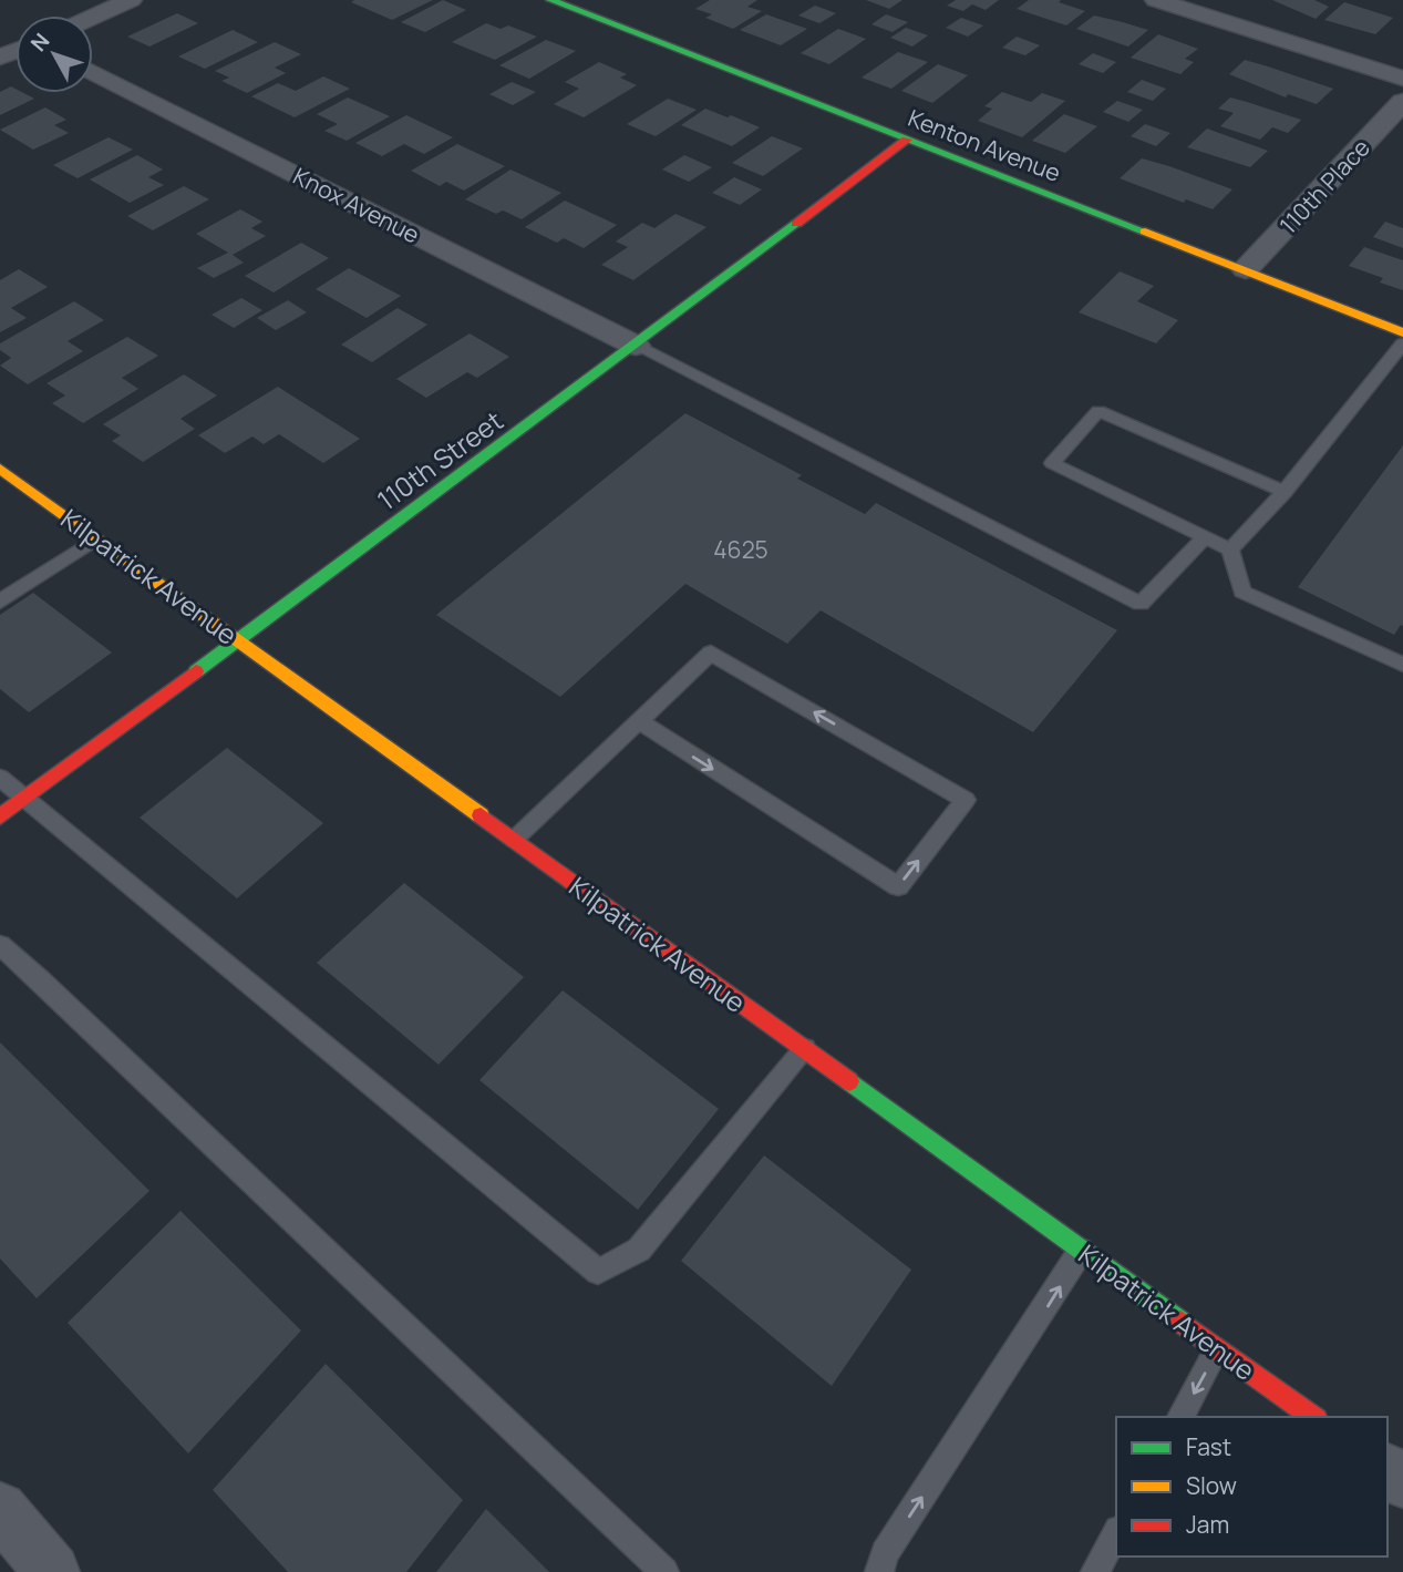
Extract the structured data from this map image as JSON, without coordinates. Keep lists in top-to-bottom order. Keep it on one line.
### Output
{"streets":{"street":["Kenton Avenue","110th Place","Knox Avenue","110th Street","Kilpatrick Avenue"]},"crossings":[["Kenton Avenue","110th Place"],["Kenton Avenue","110th Street"],["Knox Avenue","110th Street"],["110th Street","Kilpatrick Avenue"]],"house_numbers":["4625"],"legend":["Fast","Slow","Jam"],"north":"top left"}
